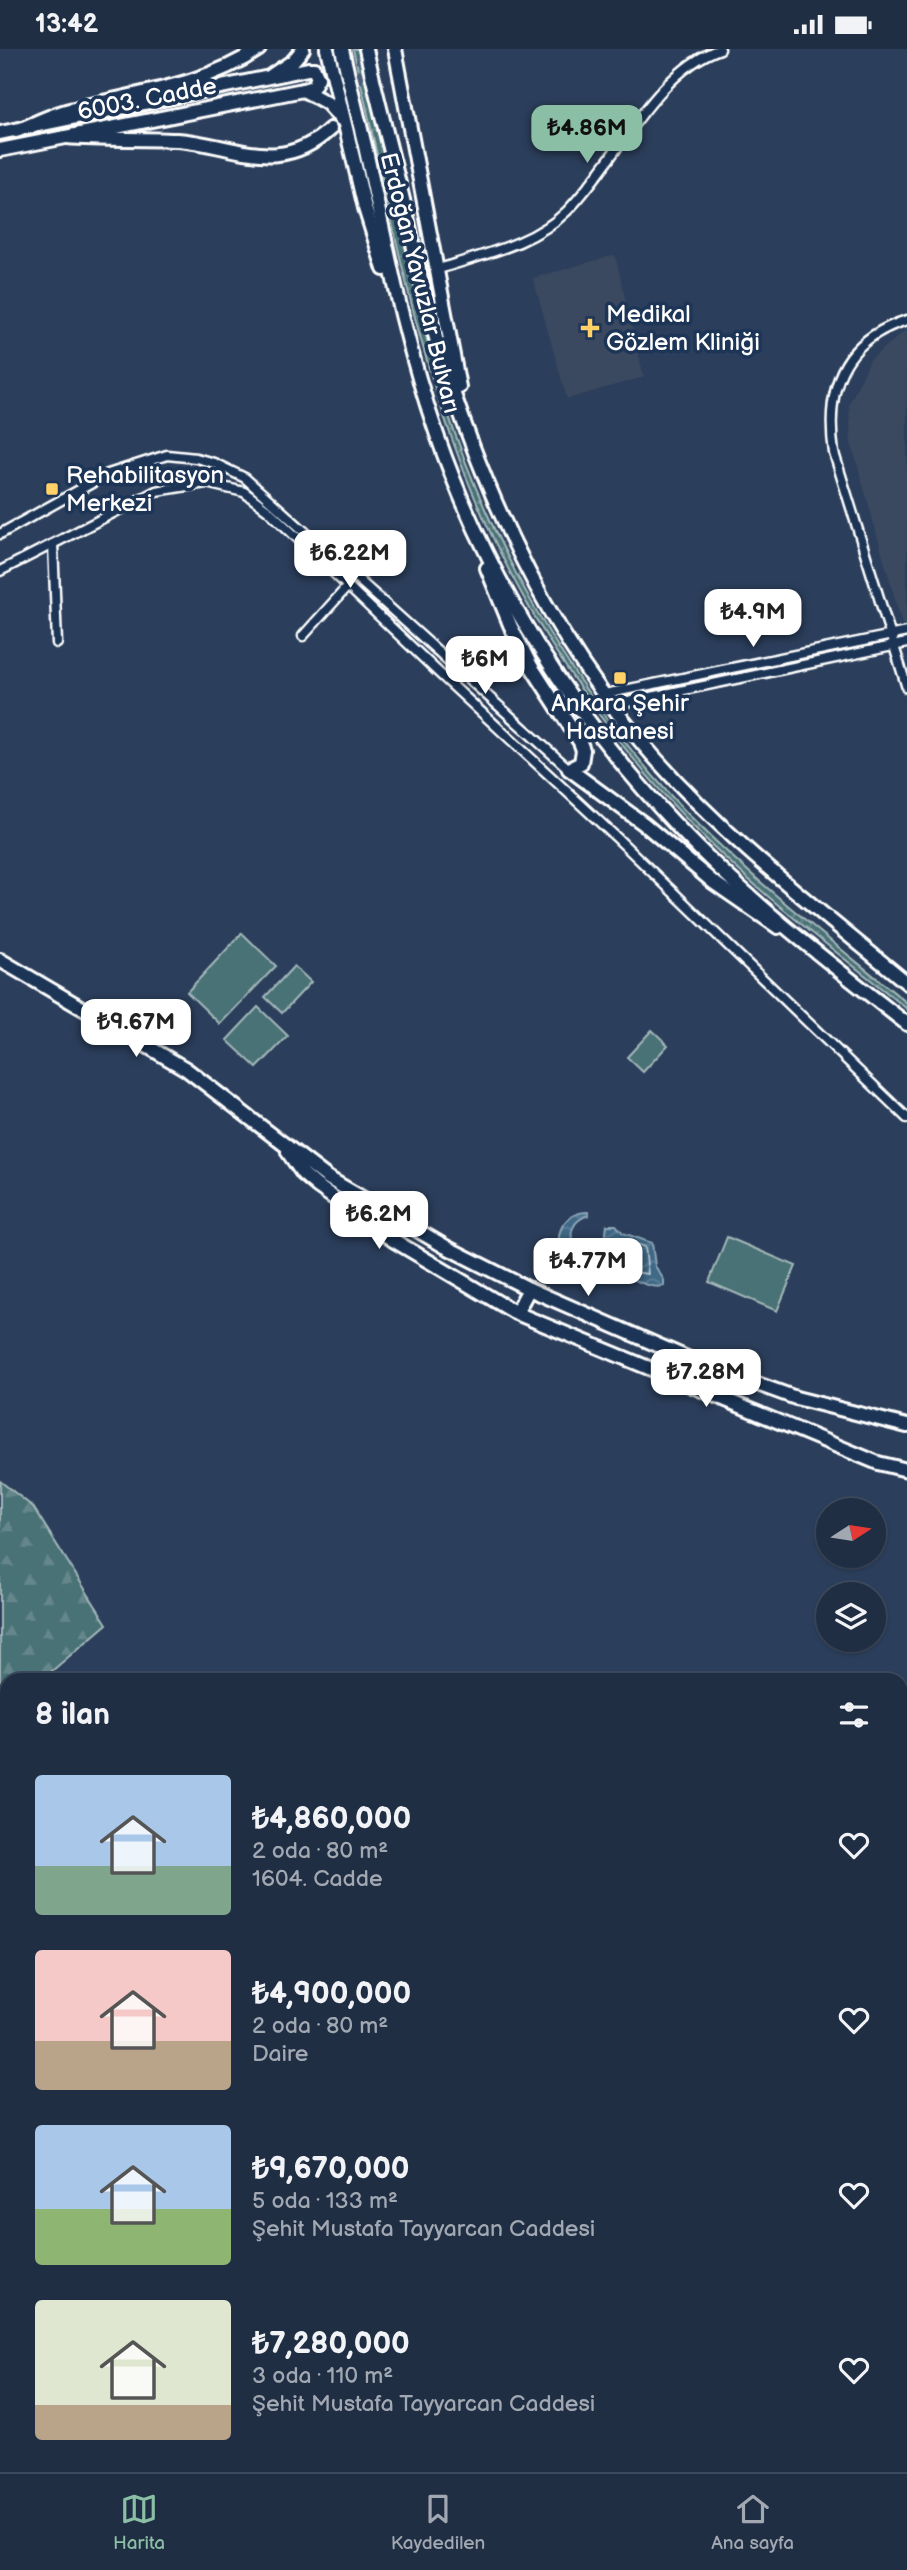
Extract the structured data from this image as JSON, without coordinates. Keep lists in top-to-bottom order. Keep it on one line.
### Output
{"streets":{"main road":["6003. Cadde","Erdoğan Yavuzlar Bulvarı"]},"places":{"health":["Medikal Gözlem Kliniği"],"transit":["Rehabilitasyon Merkezi","Ankara Şehir Hastanesi"]},"north":"right","page":{"status":"13:42","price":["₺4.86M","₺6.22M","₺4.9M","₺6M","₺9.67M","₺6.2M","₺4.77M","₺7.28M"],"heading":"8 ilan","list":[{"name":"₺4,860,000","note":"2 oda · 80 m² · 1604. Cadde"},{"name":"₺4,900,000","note":"2 oda · 80 m² · Daire"},{"name":"₺9,670,000","note":"5 oda · 133 m² · Şehit Mustafa Tayyarcan Caddesi"},{"name":"₺7,280,000","note":"3 oda · 110 m² · Şehit Mustafa Tayyarcan Caddesi"}],"tabs":["Harita","Kaydedilen","Ana sayfa"]}}
